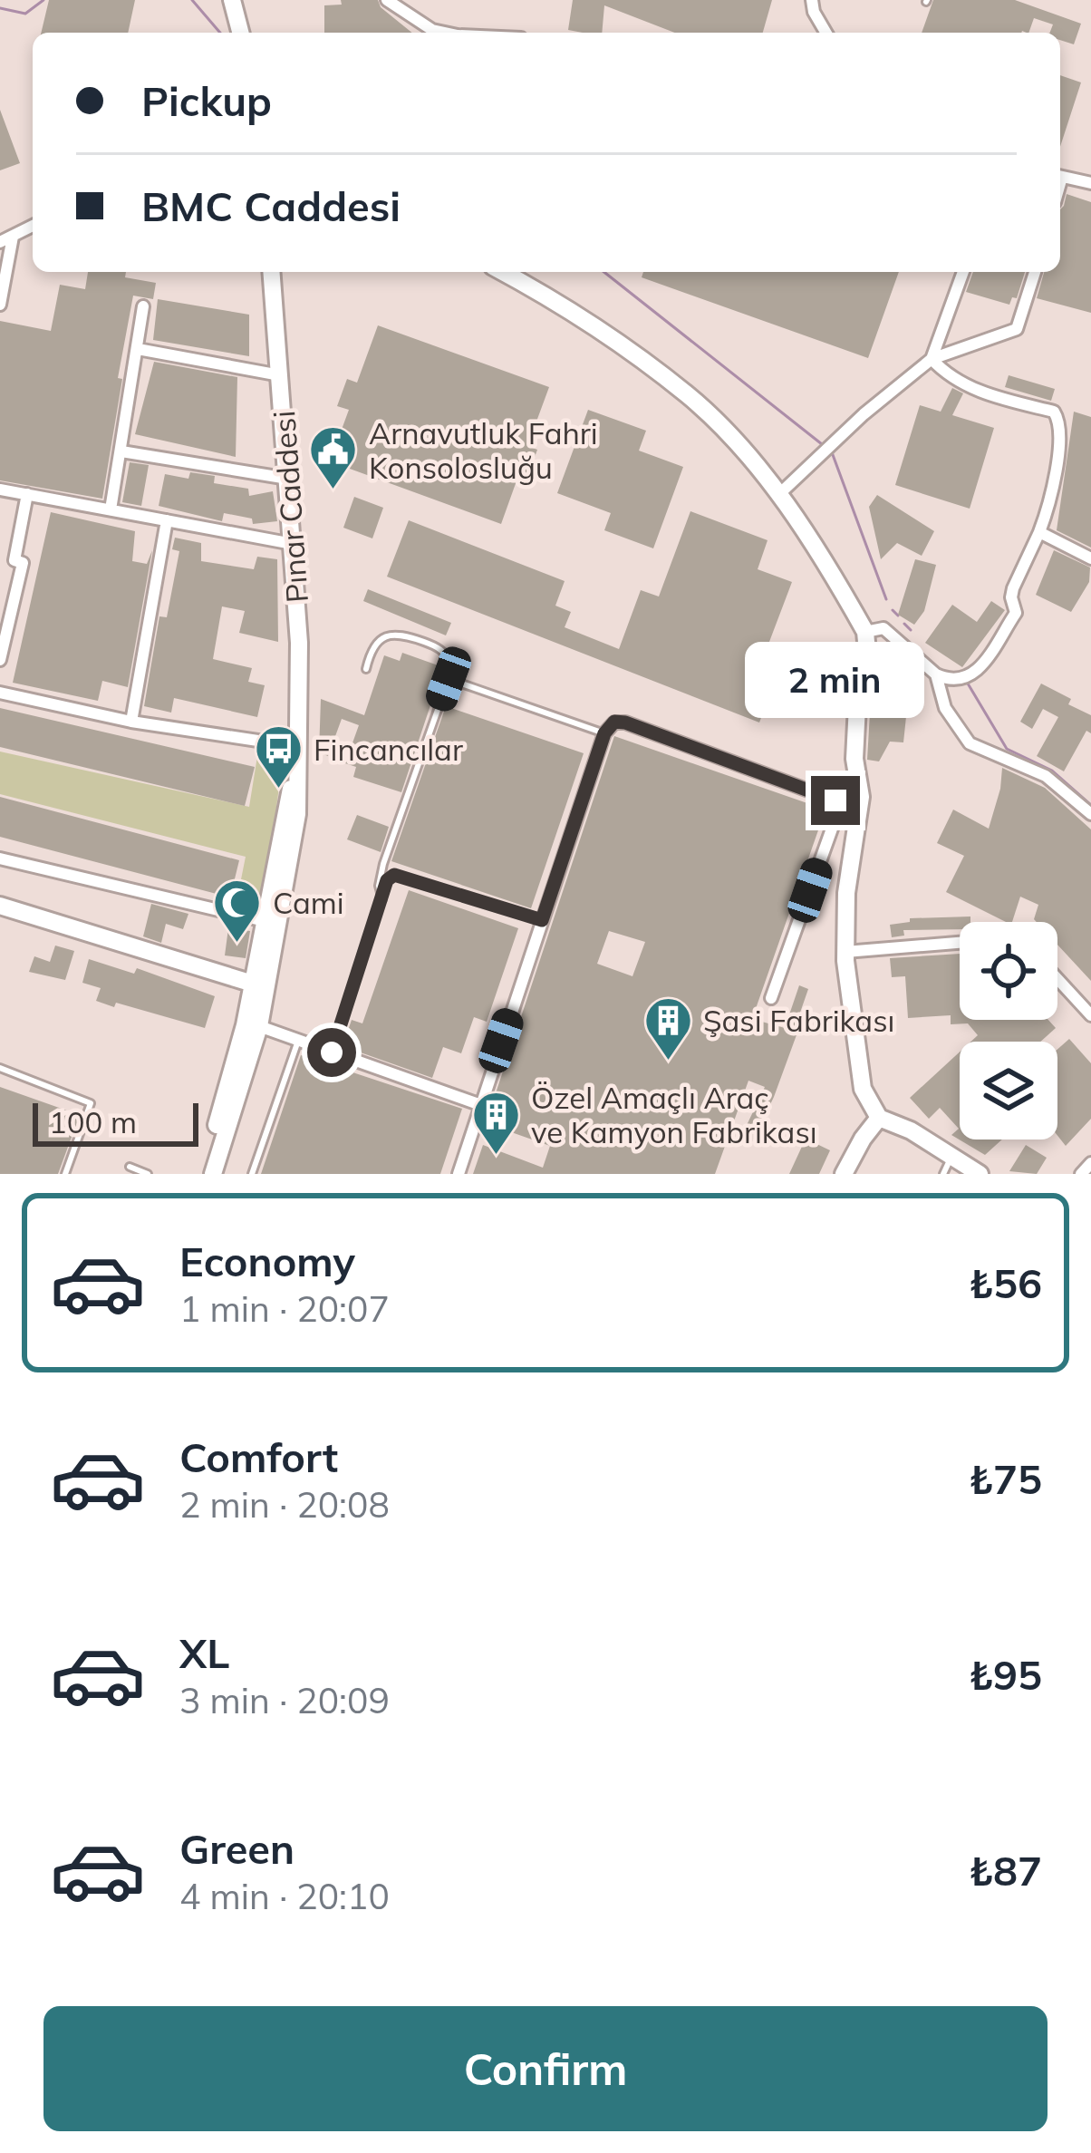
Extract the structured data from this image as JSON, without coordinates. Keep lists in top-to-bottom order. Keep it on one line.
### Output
{"streets":{"street":["Pınar Caddesi"]},"places":{"public building":["Arnavutluk Fahri Konsolosluğu"],"bus stop":["Fincancılar"],"mosque":["Cami"],"building":["Şasi Fabrikası","Özel Amaçlı Araç ve Kamyon Fabrikası"]},"scale_bar":"100 m","page":{"banner":["Pickup","BMC Caddesi"],"bubble":"2 min","scale":"100 m","list":[{"name":"Economy","note":"1 min · 20:07","value":"₺56"},{"name":"Comfort","note":"2 min · 20:08","value":"₺75"},{"name":"XL","note":"3 min · 20:09","value":"₺95"},{"name":"Green","note":"4 min · 20:10","value":"₺87"}],"buttons":"Confirm"}}
